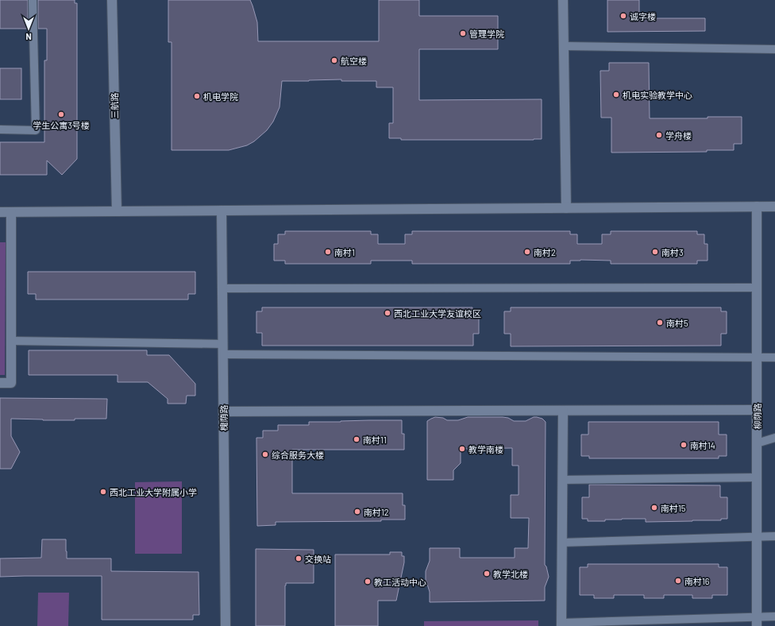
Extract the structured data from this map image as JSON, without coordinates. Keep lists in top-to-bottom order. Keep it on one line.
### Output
{"streets":{"street":["三航路","柳荫路","槐荫路"]},"places":["诚字楼","管理学院","航空楼","机电实验教学中心","机电学院","学生公寓3号楼","学舟楼","南村1","南村2","南村3","西北工业大学友谊校区","南村5","南村11","南村14","教学南楼","综合服务大楼","西北工业大学附属小学","南村15","南村12","交换站","教学北楼","南村16","教工活动中心"],"north":"bottom"}
